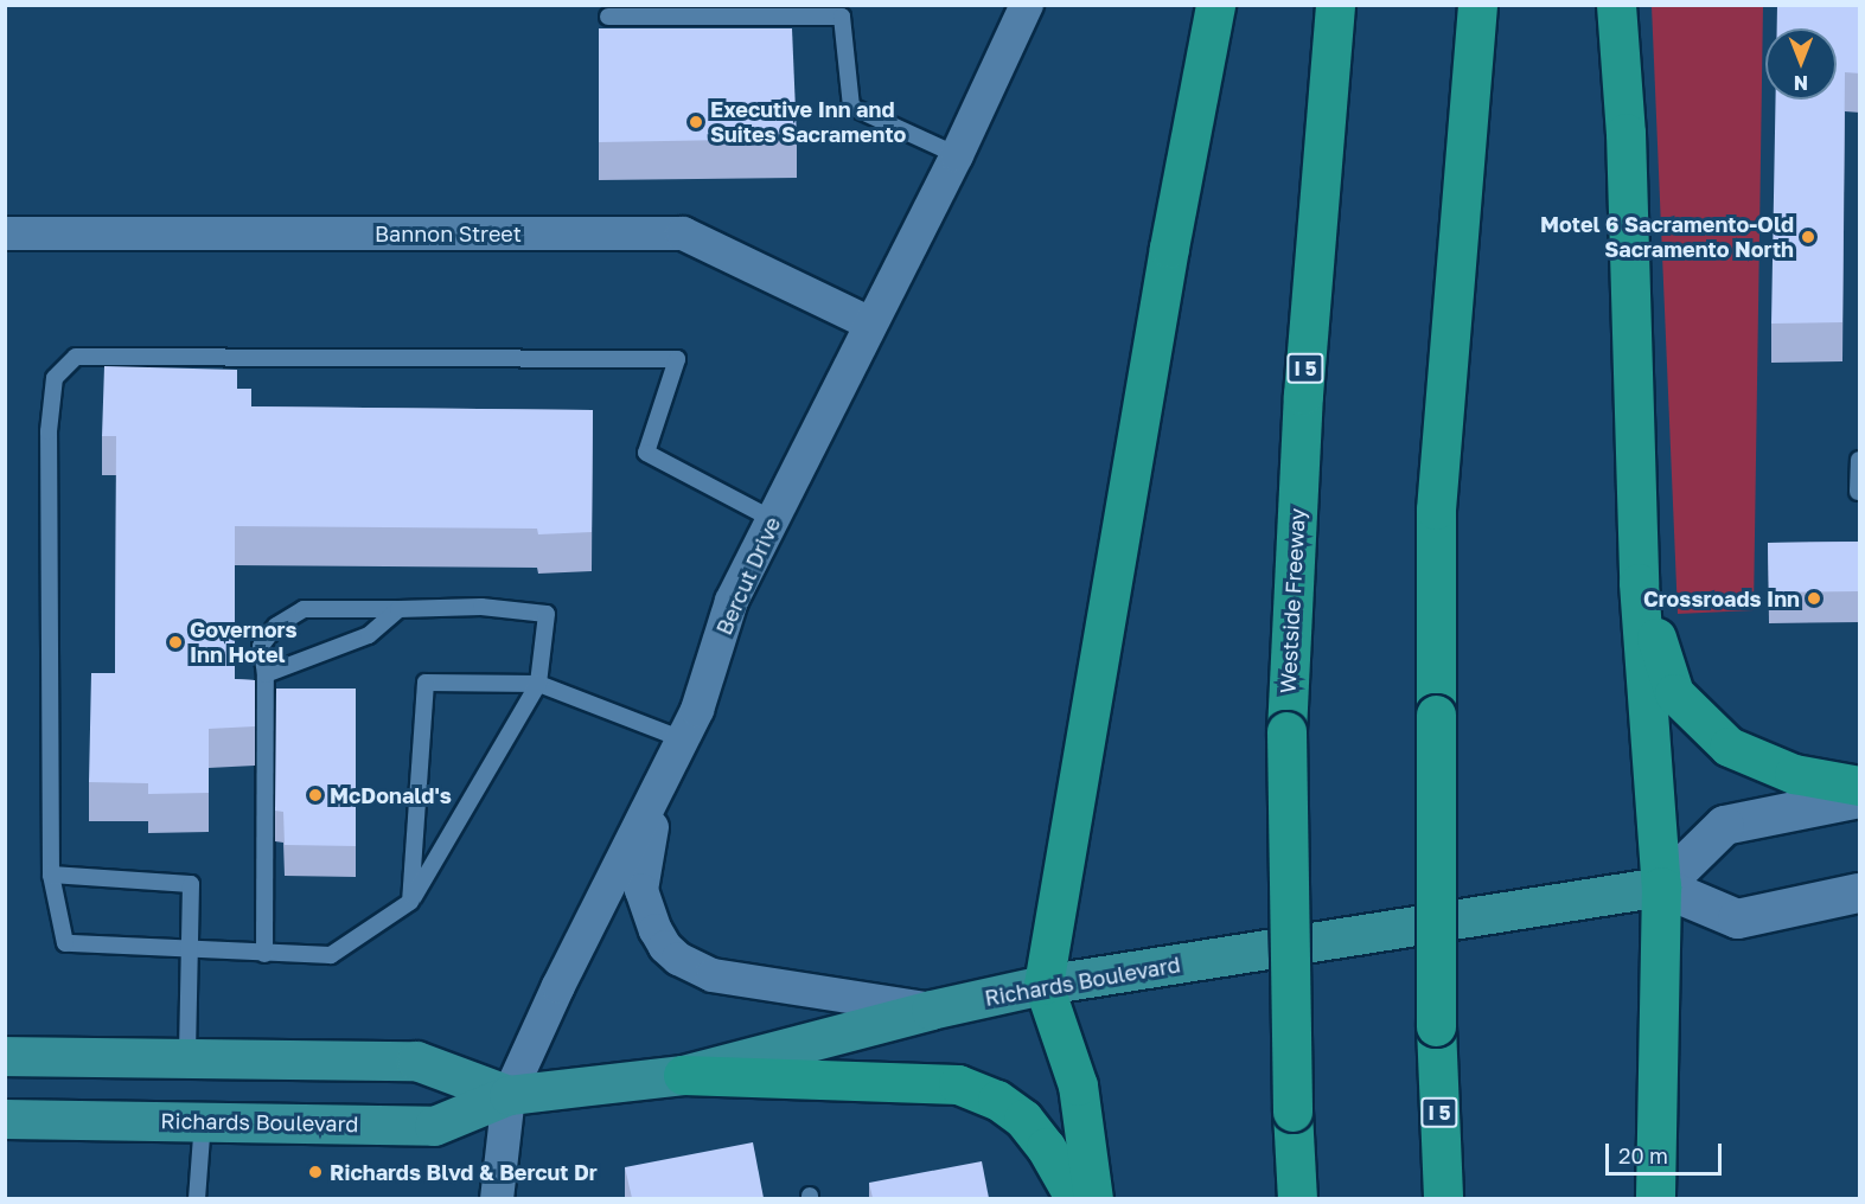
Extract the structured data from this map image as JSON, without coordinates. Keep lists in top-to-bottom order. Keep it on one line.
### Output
{"streets":{"highway":["I 5","Westside Freeway"],"main road":["Richards Boulevard"],"street":["Bannon Street","Bercut Drive"]},"crossings":[["Bannon Street","Bercut Drive"],["Bercut Drive","Richards Boulevard"]],"places":["Executive Inn and Suites Sacramento","Motel 6 Sacramento-Old Sacramento North","Crossroads Inn","Governors Inn Hotel","McDonald's","Richards Blvd & Bercut Dr"],"scale_bar":"20 m","north":"bottom"}
